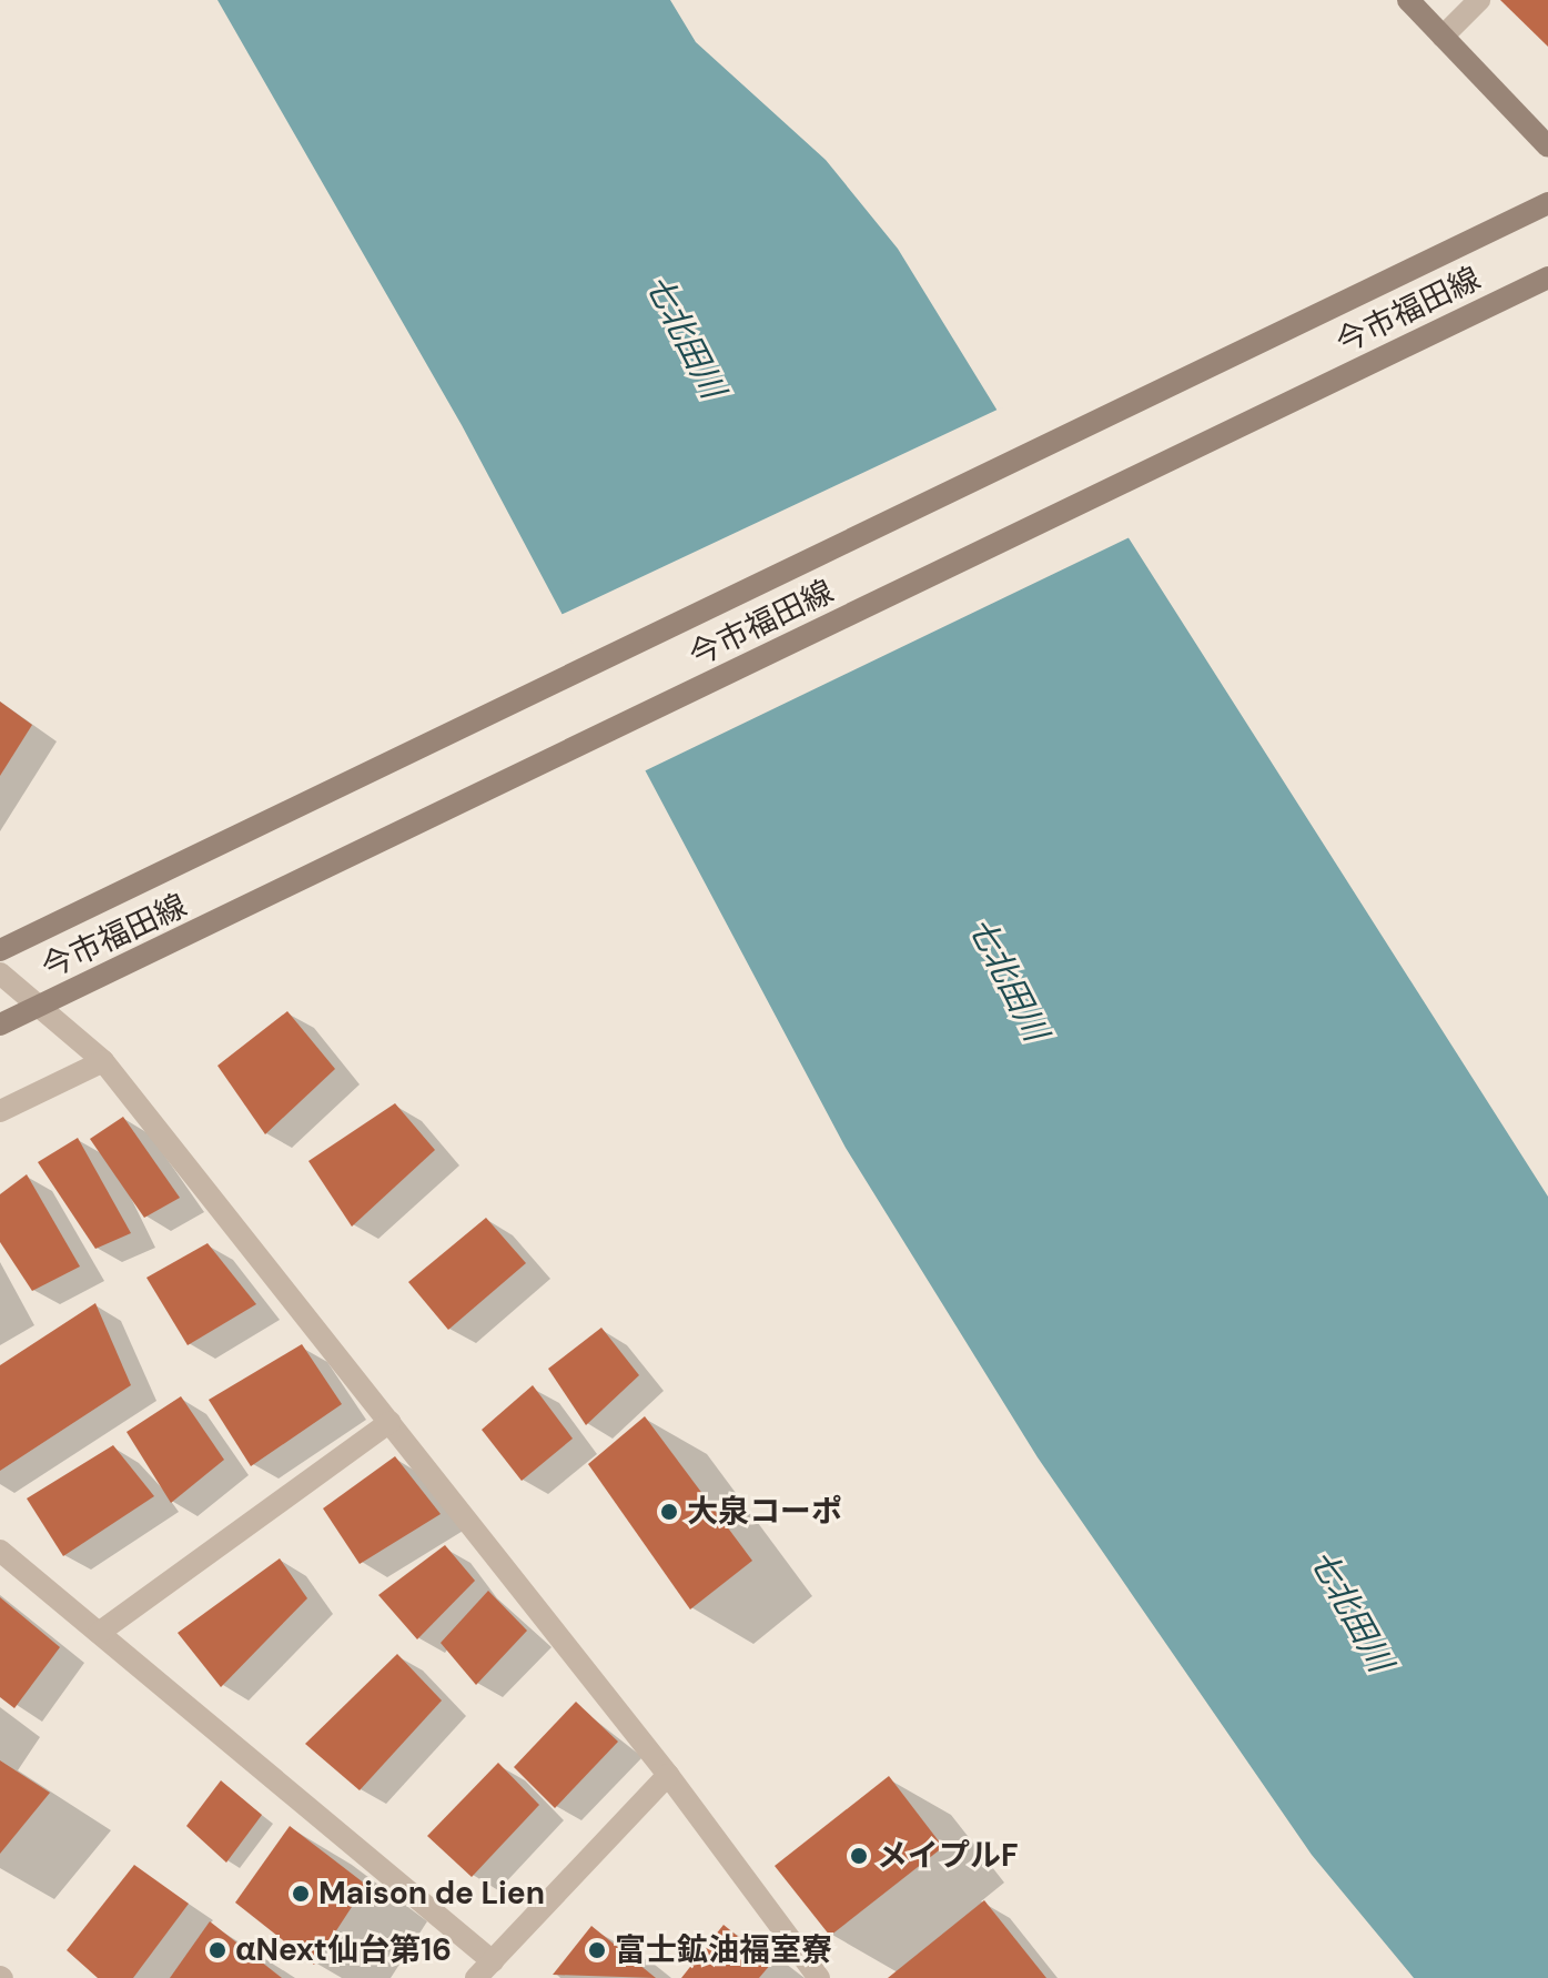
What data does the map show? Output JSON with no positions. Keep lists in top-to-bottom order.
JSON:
{
  "streets": {
    "main road": ["今市福田線"]
  },
  "water": ["七北田川"],
  "places": [
    "大泉コーポ",
    "メイプルF",
    "Maison de Lien",
    "αNext仙台第16",
    "富士鉱油福室寮"
  ]
}
